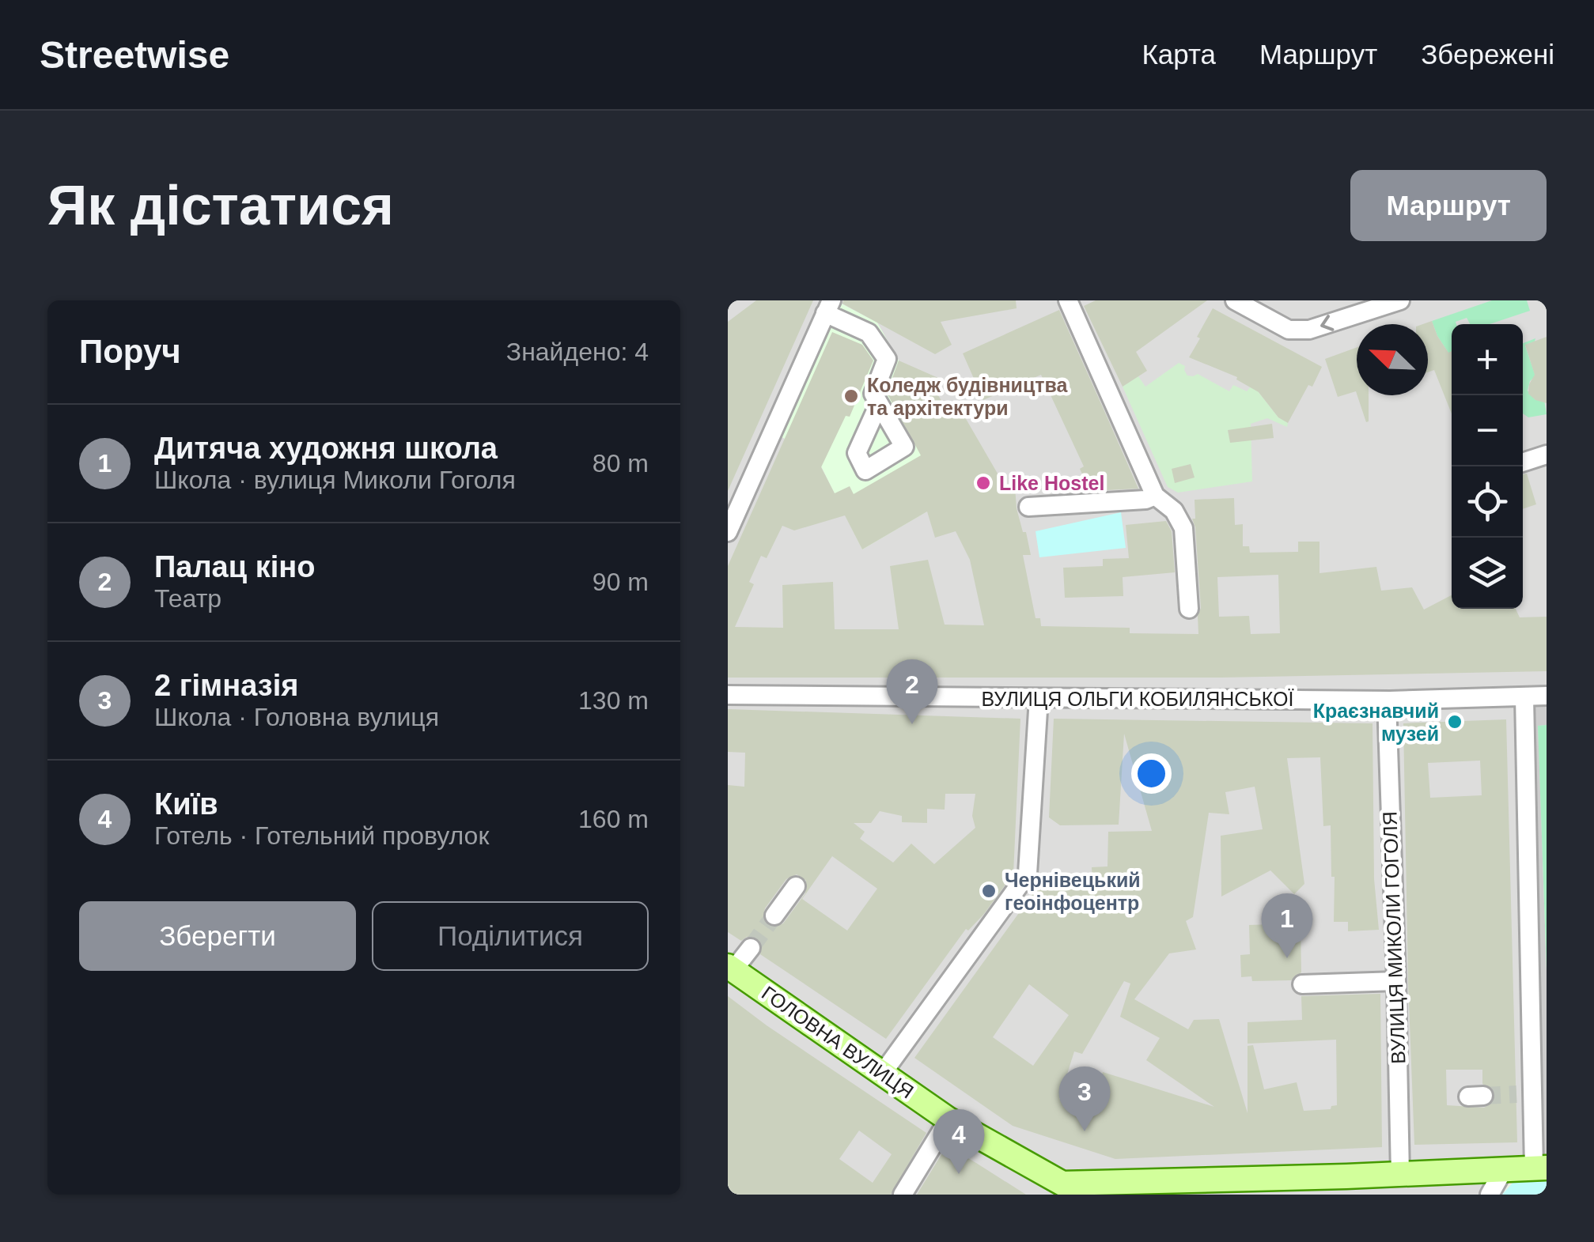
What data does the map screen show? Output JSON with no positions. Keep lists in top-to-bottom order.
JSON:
{
  "streets": {
    "main road": ["ГОЛОВНА ВУЛИЦЯ"],
    "street": ["ВУЛИЦЯ ОЛЬГИ КОБИЛЯНСЬКОЇ", "ВУЛИЦЯ МИКОЛИ ГОГОЛЯ"]
  },
  "crossings": [
    ["ВУЛИЦЯ ОЛЬГИ КОБИЛЯНСЬКОЇ", "ВУЛИЦЯ МИКОЛИ ГОГОЛЯ"],
    ["ВУЛИЦЯ МИКОЛИ ГОГОЛЯ", "ГОЛОВНА ВУЛИЦЯ"]
  ],
  "places": [
    "Коледж будівництва та архітектури",
    "Like Hostel",
    "Краєзнавчий музей",
    "Чернівецький геоінфоцентр"
  ],
  "north": "top left",
  "page": {
    "header": "Streetwise",
    "nav": ["Карта", "Маршрут", "Збережені"],
    "buttons": [
      "Маршрут",
      ["Зберегти", "Поділитися"]
    ],
    "title": "Як дістатися",
    "heading": ["Поруч", "Знайдено: 4"],
    "map_buttons": ["+", "−"],
    "list": [
      {
        "mark": "1",
        "name": "Дитяча художня школа",
        "note": "Школа · вулиця Миколи Гоголя",
        "value": "80 m"
      },
      {
        "mark": "2",
        "name": "Палац кіно",
        "note": "Театр",
        "value": "90 m"
      },
      {
        "mark": "3",
        "name": "2 гімназія",
        "note": "Школа · Головна вулиця",
        "value": "130 m"
      },
      {
        "mark": "4",
        "name": "Київ",
        "note": "Готель · Готельний провулок",
        "value": "160 m"
      }
    ],
    "pins": [
      "2",
      "1",
      "3",
      "4"
    ]
  }
}
